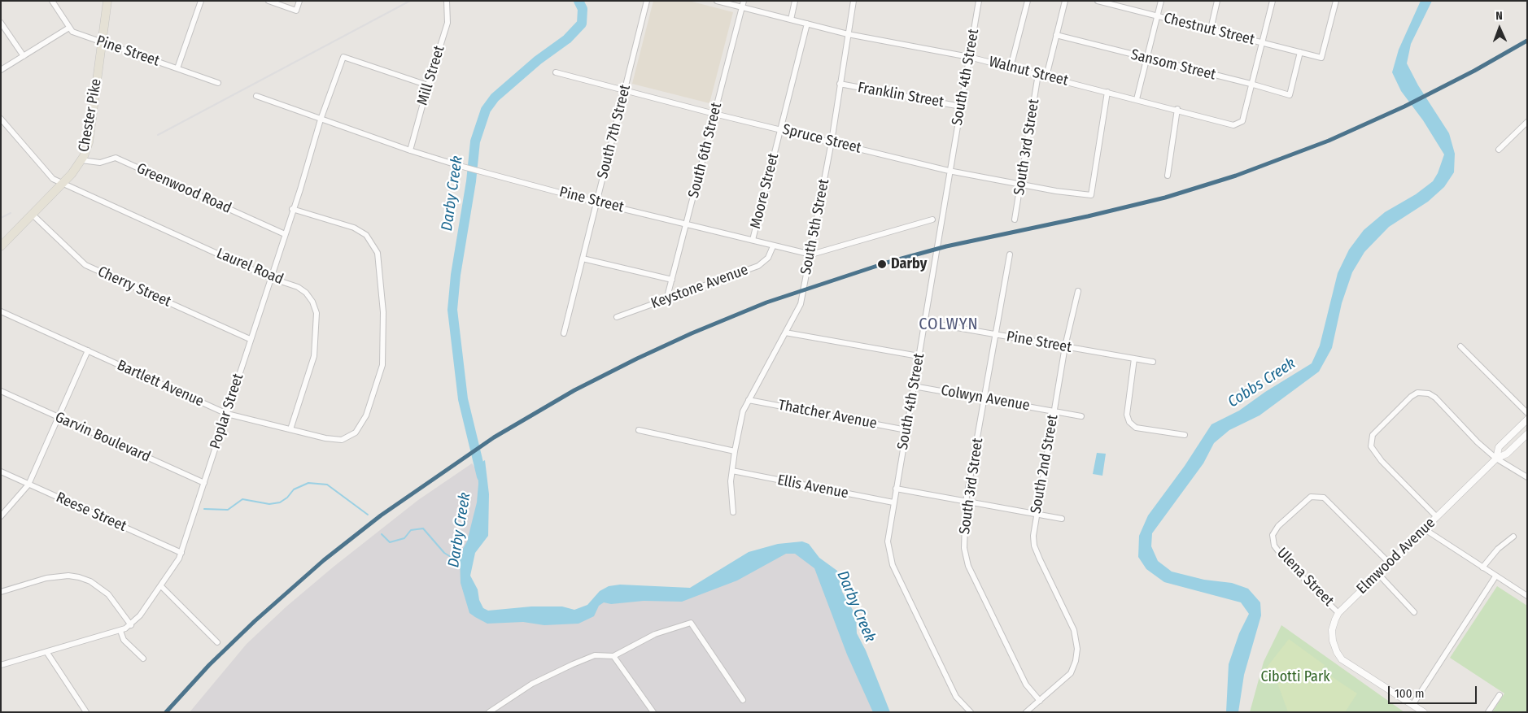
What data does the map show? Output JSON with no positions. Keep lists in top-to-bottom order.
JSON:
{
  "streets": {
    "main road": ["Chester Pike"],
    "street": [
      "Chestnut Street",
      "Pine Street",
      "Sansom Street",
      "Walnut Street",
      "Mill Street",
      "South 4th Street",
      "Franklin Street",
      "South 7th Street",
      "Spruce Street",
      "South 3rd Street",
      "South 6th Street",
      "Greenwood Road",
      "Moore Street",
      "South 5th Street",
      "Laurel Road",
      "Cherry Street",
      "Keystone Avenue",
      "Bartlett Avenue",
      "Colwyn Avenue",
      "Poplar Street",
      "Thatcher Avenue",
      "Garvin Boulevard",
      "South 2nd Street",
      "Ellis Avenue",
      "Reese Street",
      "Elmwood Avenue",
      "Ulena Street"
    ]
  },
  "crossings": [
    ["Chestnut Street", "Sansom Street"],
    ["Pine Street", "Mill Street"],
    ["Pine Street", "South 4th Street"],
    ["Pine Street", "Chester Pike"],
    ["Pine Street", "South 7th Street"],
    ["Pine Street", "South 3rd Street"],
    ["Pine Street", "South 6th Street"],
    ["Pine Street", "Moore Street"],
    ["Pine Street", "South 5th Street"],
    ["Pine Street", "Keystone Avenue"],
    ["Pine Street", "Poplar Street"],
    ["Pine Street", "South 2nd Street"],
    ["Sansom Street", "Walnut Street"],
    ["Walnut Street", "South 4th Street"],
    ["Walnut Street", "Spruce Street"],
    ["Walnut Street", "South 3rd Street"],
    ["Walnut Street", "South 6th Street"],
    ["Walnut Street", "Moore Street"],
    ["Walnut Street", "South 5th Street"],
    ["Mill Street", "Poplar Street"],
    ["South 4th Street", "Franklin Street"],
    ["South 4th Street", "Spruce Street"],
    ["South 4th Street", "Colwyn Avenue"],
    ["South 4th Street", "Thatcher Avenue"],
    ["South 4th Street", "Ellis Avenue"],
    ["Franklin Street", "South 5th Street"],
    ["Chester Pike", "Greenwood Road"],
    ["Chester Pike", "Laurel Road"],
    ["Chester Pike", "Cherry Street"],
    ["South 7th Street", "Spruce Street"],
    ["Spruce Street", "South 3rd Street"],
    ["Spruce Street", "South 6th Street"],
    ["Spruce Street", "Moore Street"],
    ["Spruce Street", "South 5th Street"],
    ["South 3rd Street", "Colwyn Avenue"],
    ["South 3rd Street", "South 2nd Street"],
    ["South 6th Street", "Keystone Avenue"],
    ["Greenwood Road", "Poplar Street"],
    ["South 5th Street", "Thatcher Avenue"],
    ["South 5th Street", "Ellis Avenue"],
    ["Laurel Road", "Bartlett Avenue"],
    ["Laurel Road", "Poplar Street"],
    ["Cherry Street", "Poplar Street"],
    ["Bartlett Avenue", "Poplar Street"],
    ["Colwyn Avenue", "South 2nd Street"],
    ["Poplar Street", "Garvin Boulevard"],
    ["Poplar Street", "Reese Street"],
    ["Elmwood Avenue", "Ulena Street"]
  ],
  "districts": ["COLWYN"],
  "water": ["Darby Creek", "Cobbs Creek"],
  "parks": ["Cibotti Park"],
  "places": ["Darby"],
  "scale_bar": "100 m",
  "north": "top"
}
